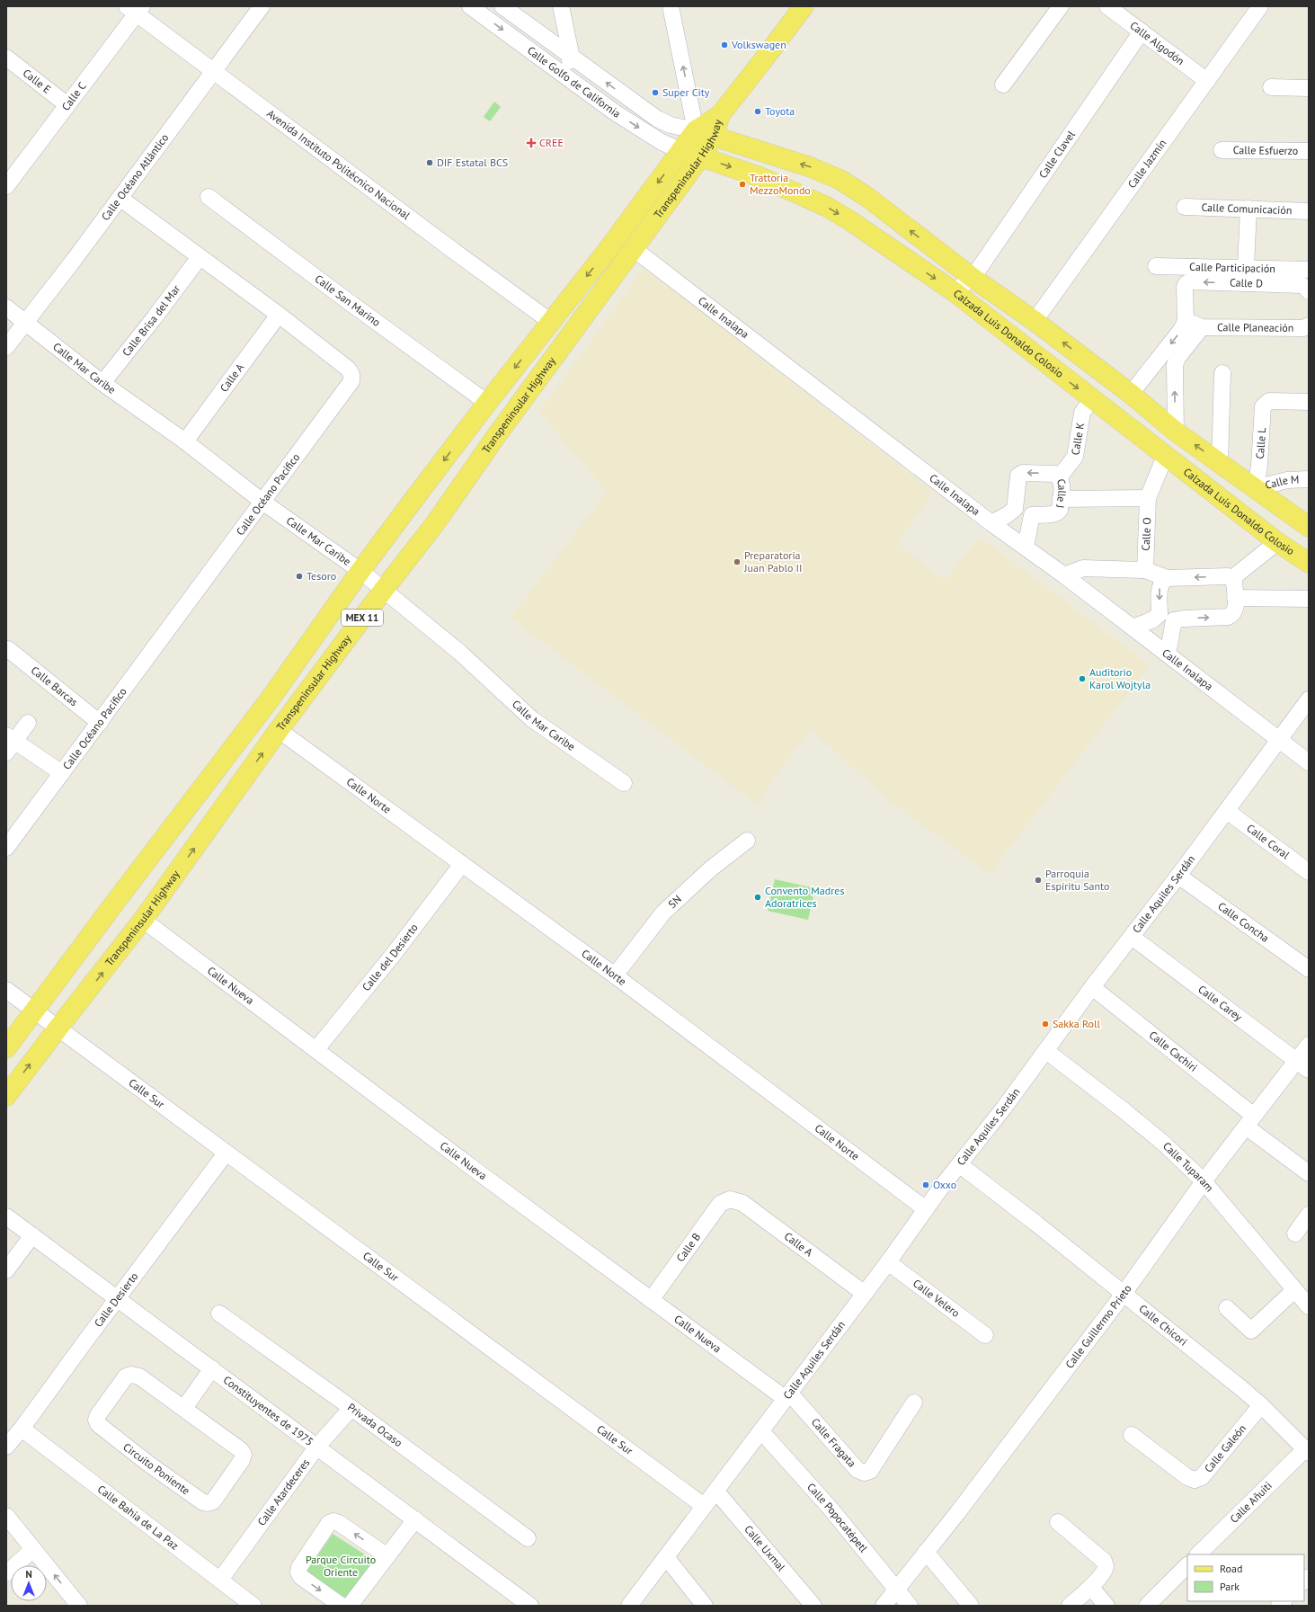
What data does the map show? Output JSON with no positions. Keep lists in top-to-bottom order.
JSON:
{
  "streets": {
    "main road": ["Transpeninsular Highway", "Calzada Luis Donaldo Colosio", "MEX 11"],
    "street": [
      "Calle Algodón",
      "Calle E",
      "Calle Golfo de California",
      "Calle C",
      "Calle Esfuerzo",
      "Calle Clavel",
      "Calle Jazmín",
      "Avenida Instituto Politécnico Nacional",
      "Calle Océano Atlántico",
      "Calle Comunicación",
      "Calle Participación",
      "Calle D",
      "Calle San Marino",
      "Calle Inalapa",
      "Calle Brisa del Mar",
      "Calle Planeación",
      "Calle Mar Caribe",
      "Calle A",
      "Calle K",
      "Calle L",
      "Calle M",
      "Calle J",
      "Calle Océano Pacífico",
      "Calle O",
      "Calle Barcas",
      "Calle Norte",
      "Calle Coral",
      "Calle Aquiles Serdán",
      "SN",
      "Calle Concha",
      "Calle del Desierto",
      "Calle Nueva",
      "Calle Carey",
      "Calle Cachiri",
      "Calle Sur",
      "Calle Tuparam",
      "Calle B",
      "Calle Velero",
      "Calle Desierto",
      "Calle Chicori",
      "Calle Guillermo Prieto",
      "Constituyentes de 1975",
      "Privada Ocaso",
      "Calle Fragata",
      "Calle Galeón",
      "Circuito Poniente",
      "Calle Atardeceres",
      "Calle Añuiti",
      "Calle Bahia de La Paz",
      "Calle Popocatépetl",
      "Calle Uxmal"
    ]
  },
  "crossings": [
    ["Calle Algodón", "Calle Clavel"],
    ["Calle Algodón", "Calle Jazmín"],
    ["Calle E", "Calle C"],
    ["Calle Golfo de California", "Transpeninsular Highway"],
    ["Calle Golfo de California", "Calzada Luis Donaldo Colosio"],
    ["Calle C", "Avenida Instituto Politécnico Nacional"],
    ["Calle Clavel", "Calzada Luis Donaldo Colosio"],
    ["Avenida Instituto Politécnico Nacional", "Transpeninsular Highway"],
    ["Avenida Instituto Politécnico Nacional", "Calle Océano Atlántico"],
    ["Transpeninsular Highway", "Calle San Marino"],
    ["Transpeninsular Highway", "Calle Inalapa"],
    ["Transpeninsular Highway", "Calzada Luis Donaldo Colosio"],
    ["Transpeninsular Highway", "Calle Mar Caribe"],
    ["Transpeninsular Highway", "Calle Norte"],
    ["Transpeninsular Highway", "Calle Nueva"],
    ["Transpeninsular Highway", "Calle Sur"],
    ["Calle Océano Atlántico", "Calle Mar Caribe"],
    ["Calle Océano Atlántico", "Calle Océano Pacífico"],
    ["Calle Inalapa", "Calle Aquiles Serdán"],
    ["Calle Brisa del Mar", "Calle Mar Caribe"],
    ["Calle Brisa del Mar", "Calle Océano Pacífico"],
    ["Calzada Luis Donaldo Colosio", "Calle K"],
    ["Calle Mar Caribe", "Calle A"],
    ["Calle Mar Caribe", "Calle Océano Pacífico"],
    ["Calle A", "Calle Océano Pacífico"],
    ["Calle A", "Calle Aquiles Serdán"],
    ["Calle A", "Calle B"],
    ["Calle K", "Calle J"],
    ["Calle L", "Calle M"],
    ["Calle Océano Pacífico", "Calle Barcas"],
    ["Calle Norte", "Calle Aquiles Serdán"],
    ["Calle Norte", "SN"],
    ["Calle Norte", "Calle del Desierto"],
    ["Calle Coral", "Calle Aquiles Serdán"],
    ["Calle Aquiles Serdán", "Calle Concha"],
    ["Calle Aquiles Serdán", "Calle Nueva"],
    ["Calle Aquiles Serdán", "Calle Carey"],
    ["Calle Aquiles Serdán", "Calle Cachiri"],
    ["Calle Aquiles Serdán", "Calle Sur"],
    ["Calle Aquiles Serdán", "Calle Tuparam"],
    ["Calle Aquiles Serdán", "Calle Velero"],
    ["Calle Aquiles Serdán", "Calle Chicori"],
    ["Calle Aquiles Serdán", "Calle Fragata"],
    ["Calle Aquiles Serdán", "Calle Popocatépetl"],
    ["Calle Aquiles Serdán", "Calle Uxmal"],
    ["Calle del Desierto", "Calle Nueva"],
    ["Calle Nueva", "Calle B"],
    ["Calle Nueva", "Calle Fragata"],
    ["Calle Carey", "Calle Guillermo Prieto"],
    ["Calle Cachiri", "Calle Guillermo Prieto"],
    ["Calle Sur", "Calle Desierto"],
    ["Calle Tuparam", "Calle Guillermo Prieto"],
    ["Calle Desierto", "Constituyentes de 1975"],
    ["Calle Desierto", "Calle Bahia de La Paz"],
    ["Calle Chicori", "Calle Guillermo Prieto"],
    ["Calle Chicori", "Calle Galeón"],
    ["Calle Chicori", "Calle Añuiti"],
    ["Calle Guillermo Prieto", "Calle Popocatépetl"],
    ["Constituyentes de 1975", "Calle Atardeceres"],
    ["Privada Ocaso", "Calle Atardeceres"],
    ["Calle Atardeceres", "Calle Bahia de La Paz"]
  ],
  "parks": ["Parque Circuito Oriente"],
  "places": {
    "other": [
      "Volkswagen",
      "Super City",
      "Toyota",
      "DIF Estatal BCS",
      "Trattoria MezzoMondo",
      "Preparatoria Juan Pablo II",
      "Tesoro",
      "Auditorio Karol Wojtyla",
      "Parroquia Espíritu Santo",
      "Convento Madres Adoratrices",
      "Sakka Roll",
      "Oxxo"
    ],
    "health": ["CREE"]
  },
  "legend": ["Road", "Park"],
  "north": "top"
}
